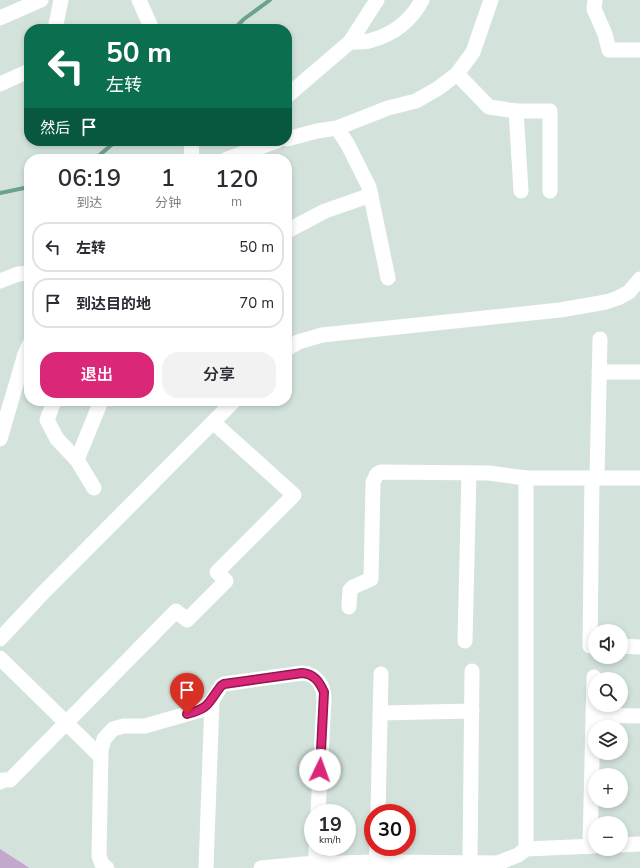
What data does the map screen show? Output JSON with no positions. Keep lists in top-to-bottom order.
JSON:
{
  "page": {
    "turn": ["50 m", "左转"],
    "then": "然后",
    "eta": [
      "06:19",
      "到达",
      "1",
      "分钟",
      "120",
      "m"
    ],
    "list": [
      {
        "name": "左转",
        "value": "50 m"
      },
      {
        "name": "到达目的地",
        "value": "70 m"
      }
    ],
    "buttons": ["退出", "分享"],
    "map_buttons": ["+", "−"],
    "speed": "19 km/h",
    "limit": "30"
  }
}
